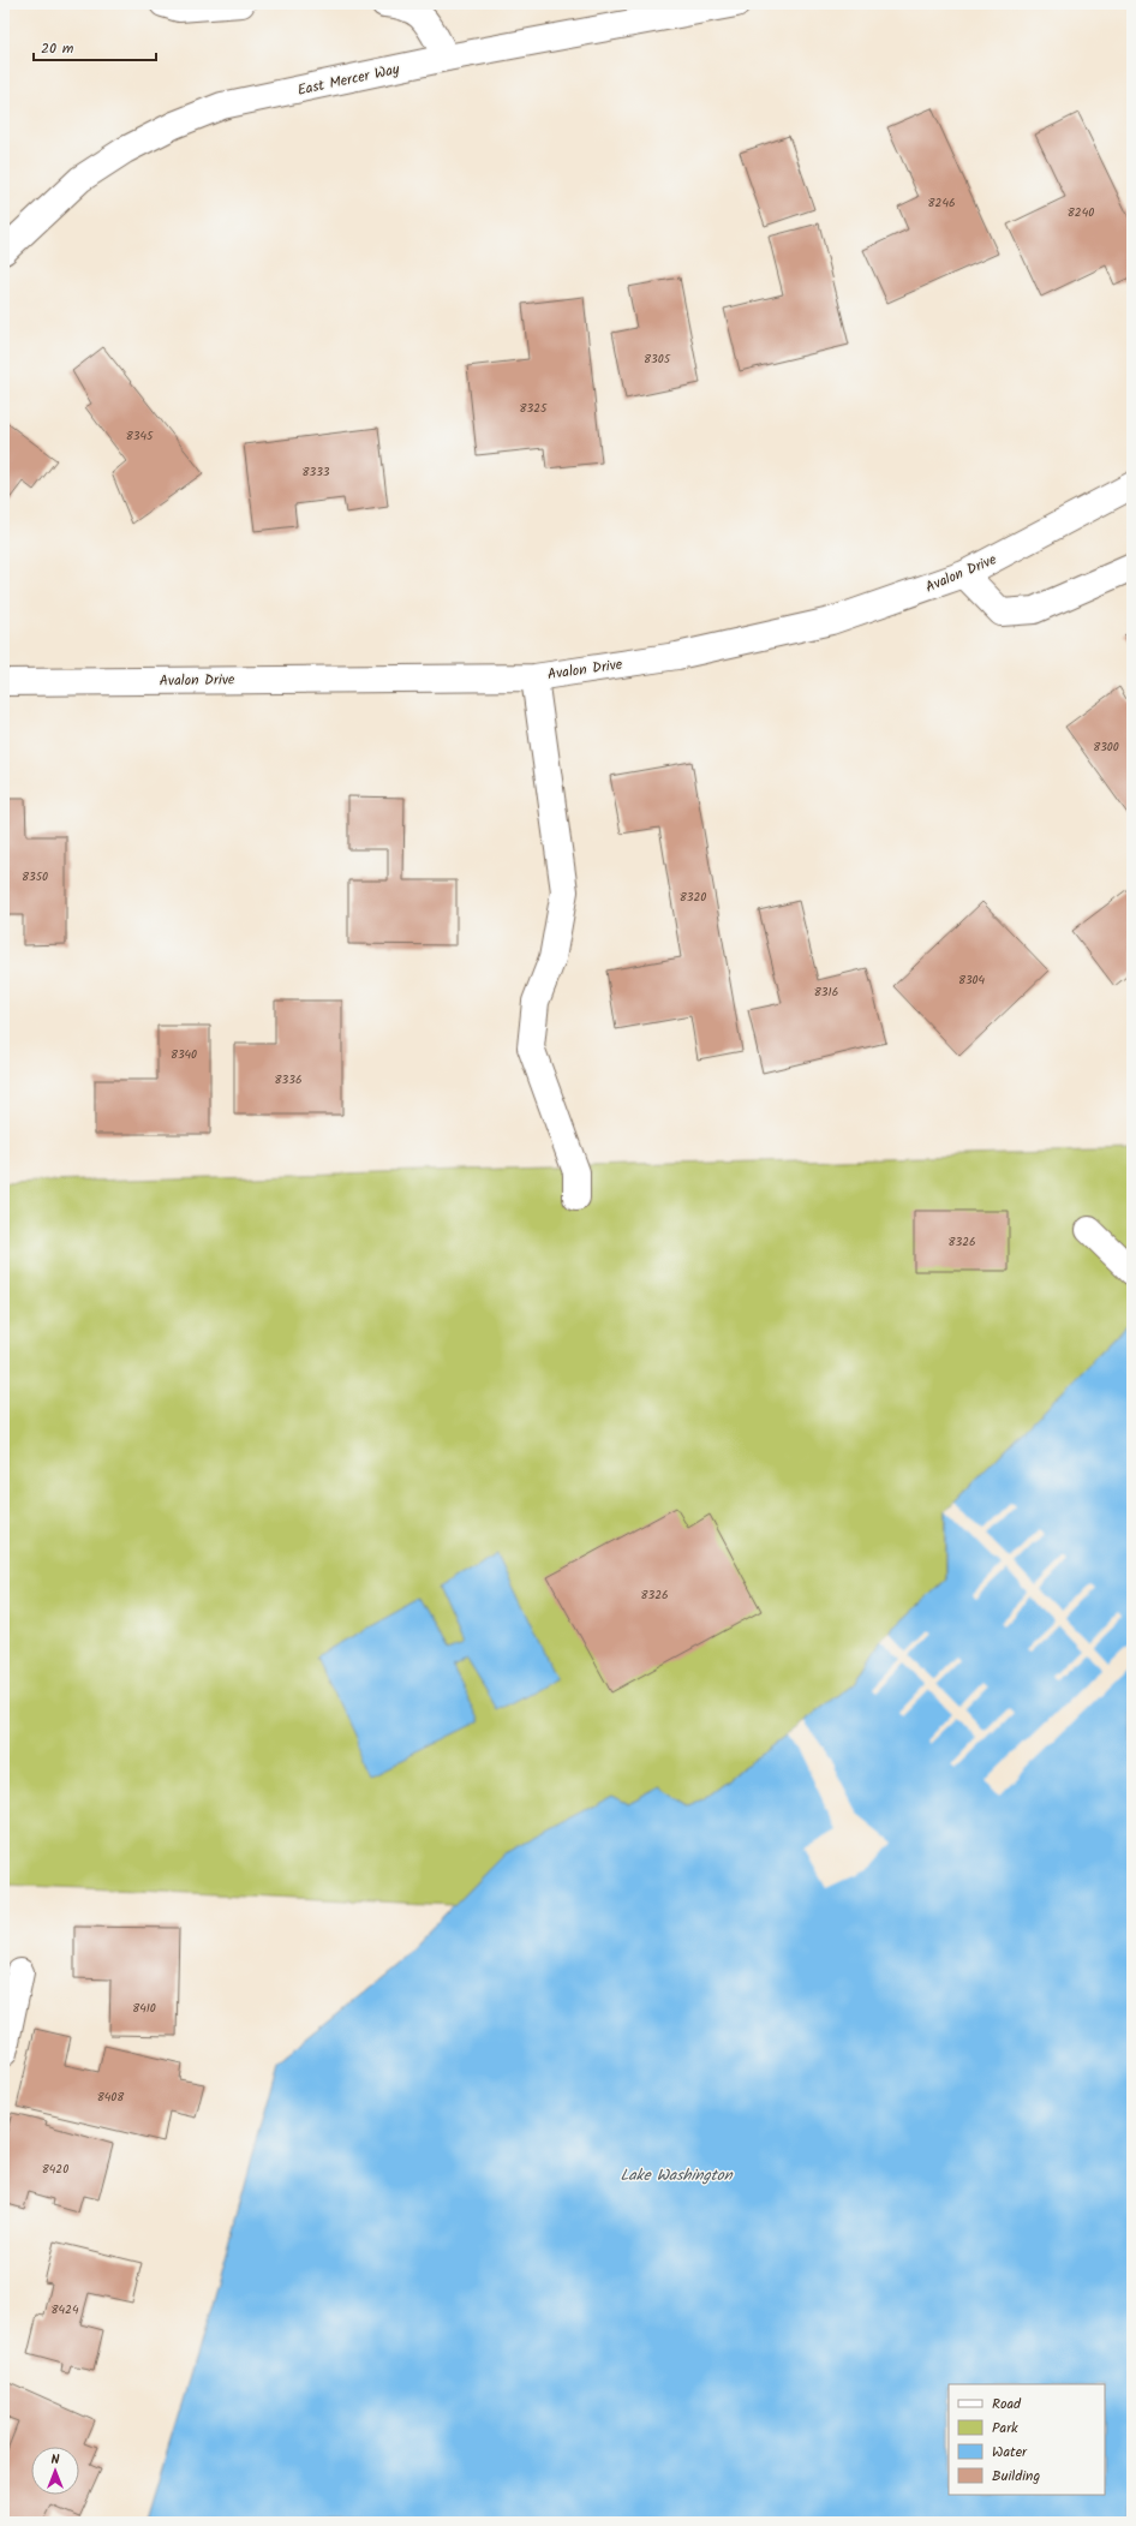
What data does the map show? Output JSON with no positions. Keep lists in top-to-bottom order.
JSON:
{
  "streets": {
    "street": ["East Mercer Way", "Avalon Drive"]
  },
  "water": ["Lake Washington"],
  "house_numbers": [
    "8246",
    "8240",
    "8305",
    "8325",
    "8345",
    "8333",
    "8300",
    "8350",
    "8320",
    "8304",
    "8316",
    "8340",
    "8336",
    "8326",
    "8326",
    "8410",
    "8408",
    "8420",
    "8424"
  ],
  "legend": [
    "Road",
    "Park",
    "Water",
    "Building"
  ],
  "scale_bar": "20 m",
  "north": "top"
}
